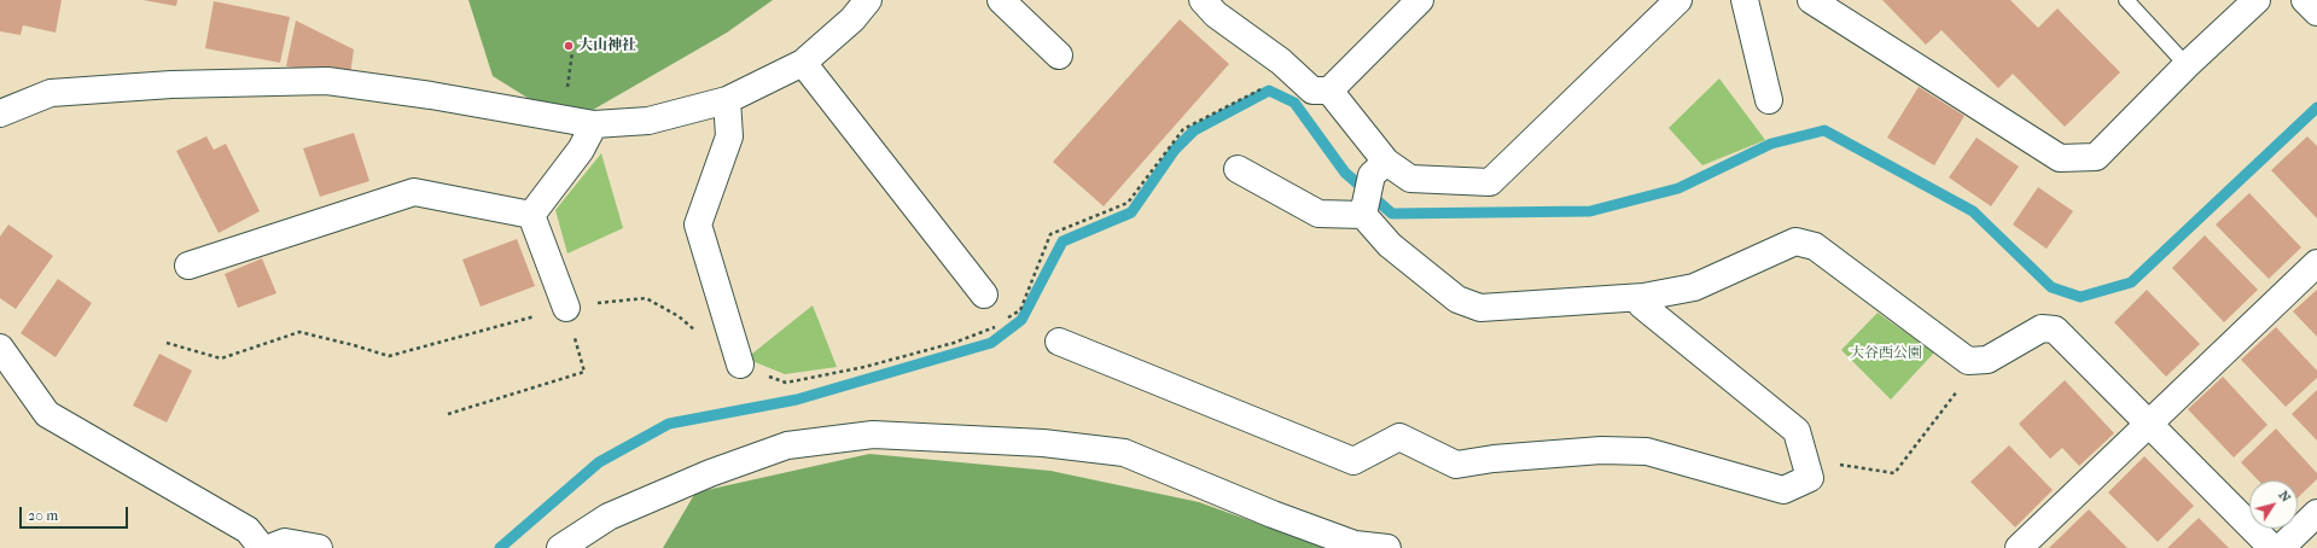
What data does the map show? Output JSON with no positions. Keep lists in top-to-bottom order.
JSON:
{
  "parks": ["大谷西公園"],
  "places": ["大山神社"],
  "scale_bar": "20 m",
  "north": "top right"
}
